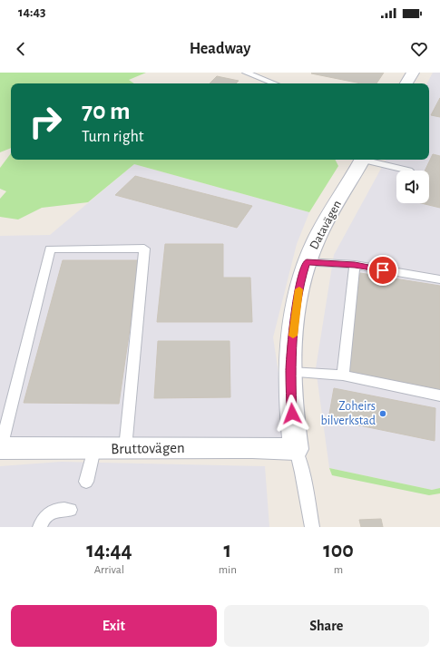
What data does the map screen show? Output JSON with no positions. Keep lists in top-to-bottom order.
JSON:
{
  "streets": {
    "street": ["Datavägen", "Bruttovägen"]
  },
  "crossings": [
    ["Datavägen", "Bruttovägen"]
  ],
  "places": ["Zoheirs bilverkstad"],
  "page": {
    "status": "14:43",
    "header": "Headway",
    "turn": ["70 m", "Turn right"],
    "eta": [
      "14:44",
      "Arrival",
      "1",
      "min",
      "100",
      "m"
    ],
    "buttons": ["Exit", "Share"]
  }
}
